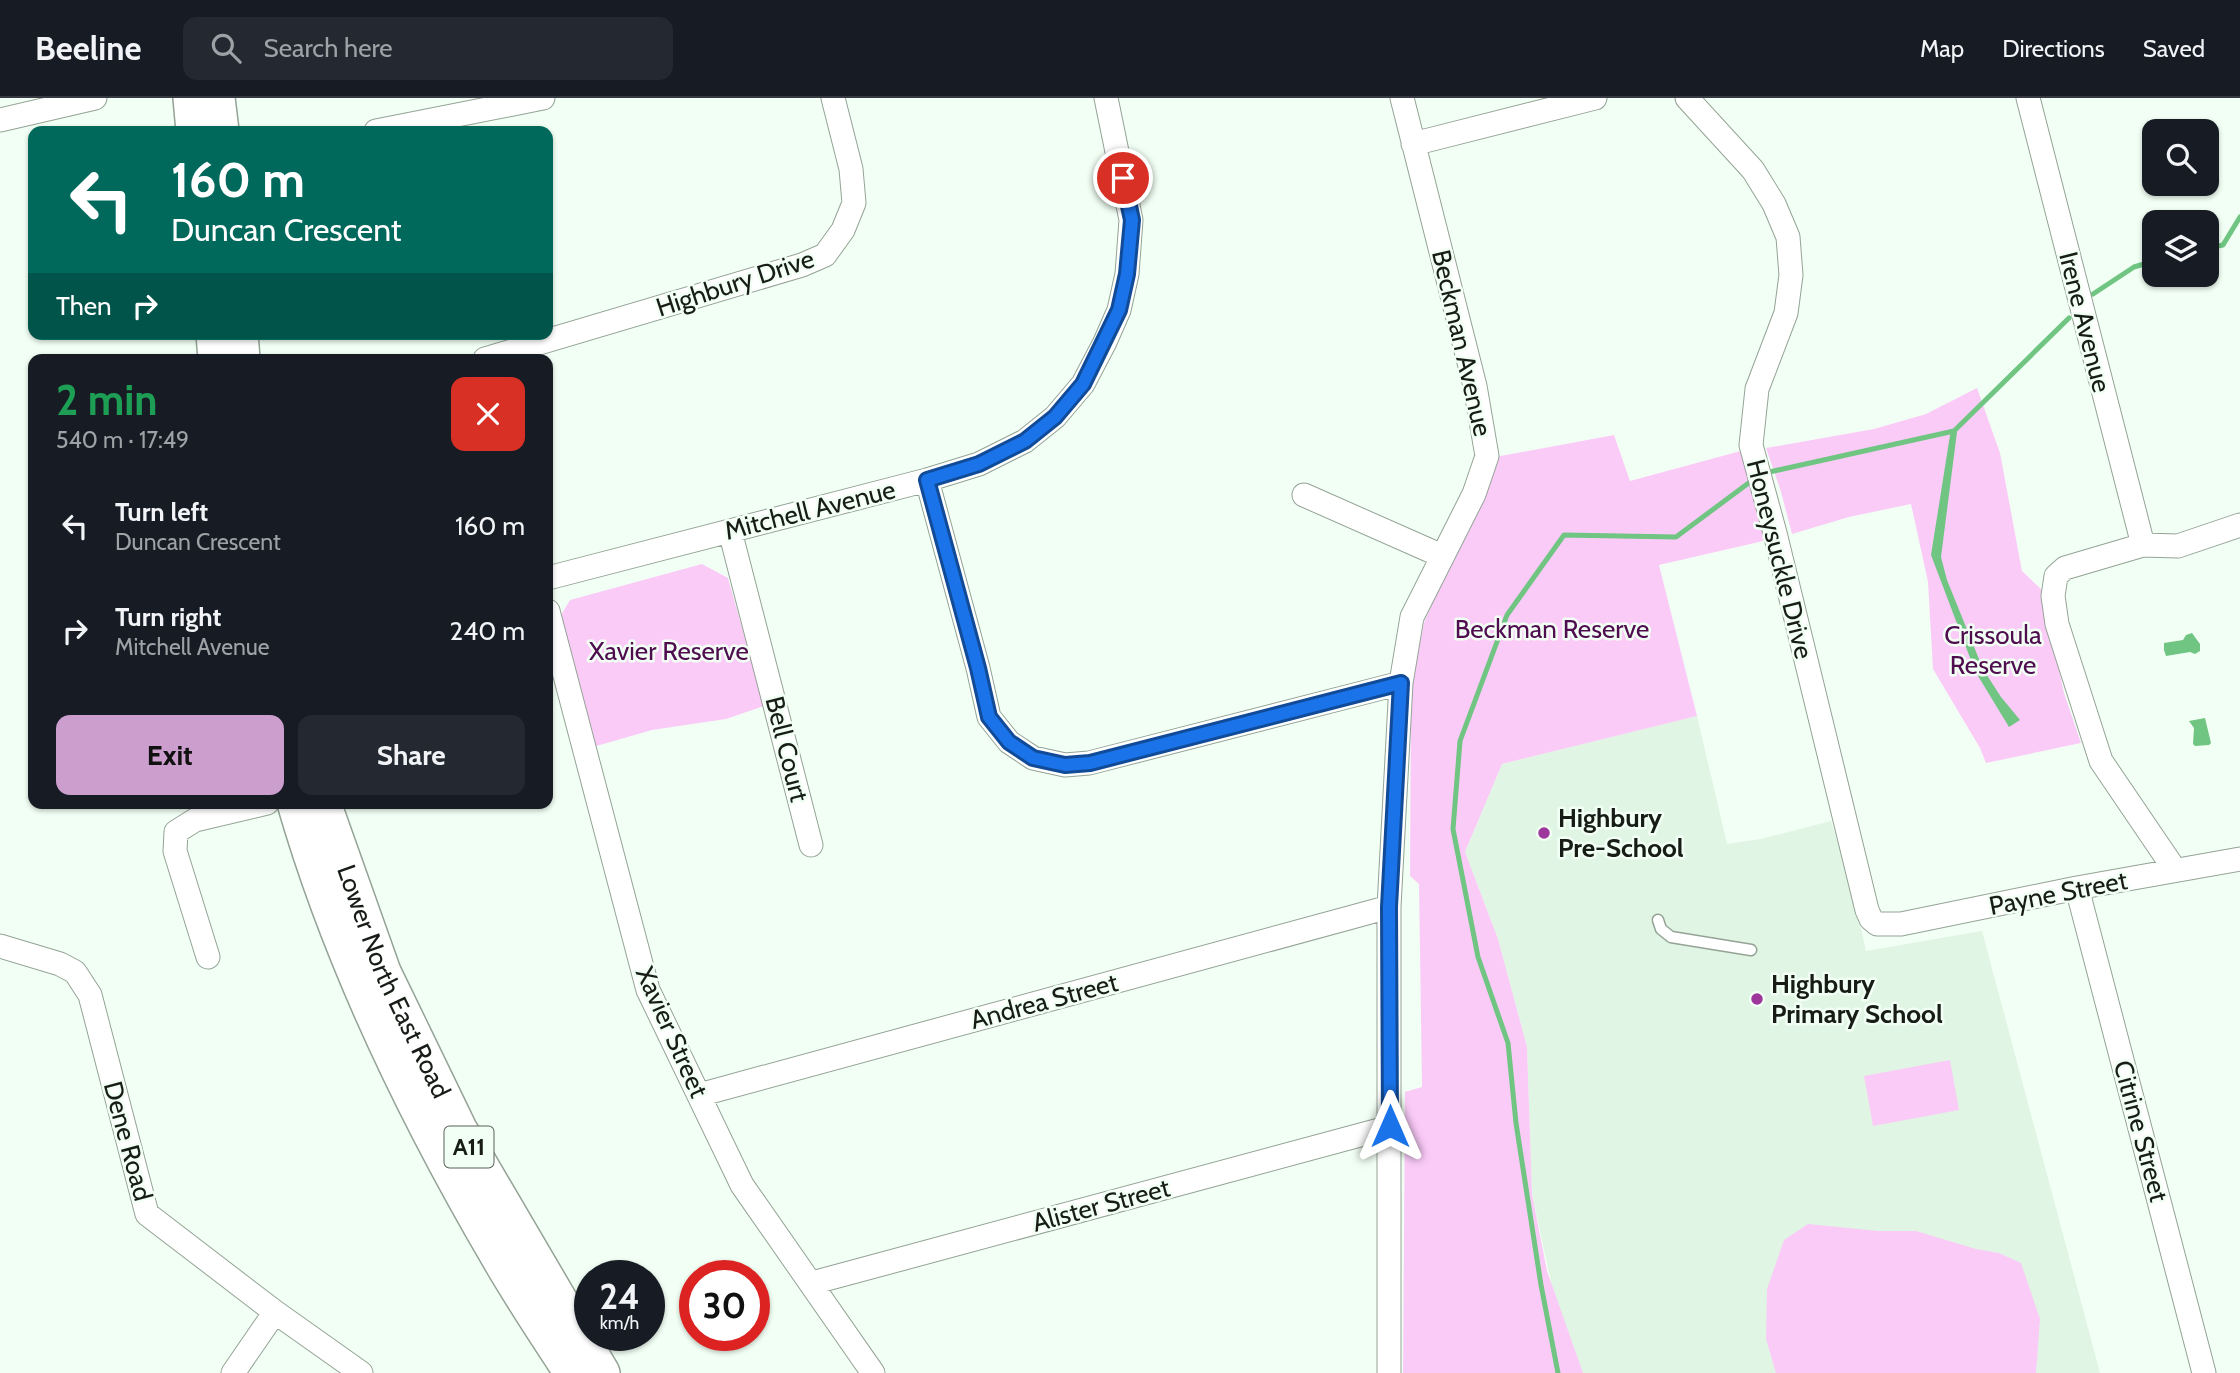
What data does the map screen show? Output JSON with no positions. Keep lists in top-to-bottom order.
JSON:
{
  "streets": {
    "main road": ["Lower North East Road", "A11"],
    "street": [
      "Highbury Drive",
      "Irene Avenue",
      "Beckman Avenue",
      "Mitchell Avenue",
      "Honeysuckle Drive",
      "Bell Court",
      "Payne Street",
      "Andrea Street",
      "Xavier Street",
      "Citrine Street",
      "Dene Road",
      "Alister Street"
    ]
  },
  "crossings": [
    ["Beckman Avenue", "Andrea Street"],
    ["Beckman Avenue", "Alister Street"],
    ["Mitchell Avenue", "Bell Court"],
    ["Honeysuckle Drive", "Payne Street"],
    ["Payne Street", "Citrine Street"],
    ["Andrea Street", "Xavier Street"],
    ["Xavier Street", "Alister Street"]
  ],
  "parks": ["Beckman Reserve", "Crissoula Reserve", "Xavier Reserve"],
  "places": ["Highbury Pre-School", "Highbury Primary School"],
  "page": {
    "header": "Beeline",
    "search": "Search here",
    "nav": ["Map", "Directions", "Saved"],
    "turn": ["160 m", "Duncan Crescent"],
    "then": "Then",
    "heading": ["2 min", "540 m · 17:49"],
    "list": [
      {
        "name": "Turn left",
        "note": "Duncan Crescent",
        "value": "160 m"
      },
      {
        "name": "Turn right",
        "note": "Mitchell Avenue",
        "value": "240 m"
      }
    ],
    "buttons": ["Exit", "Share"],
    "speed": "24 km/h",
    "limit": "30"
  }
}
